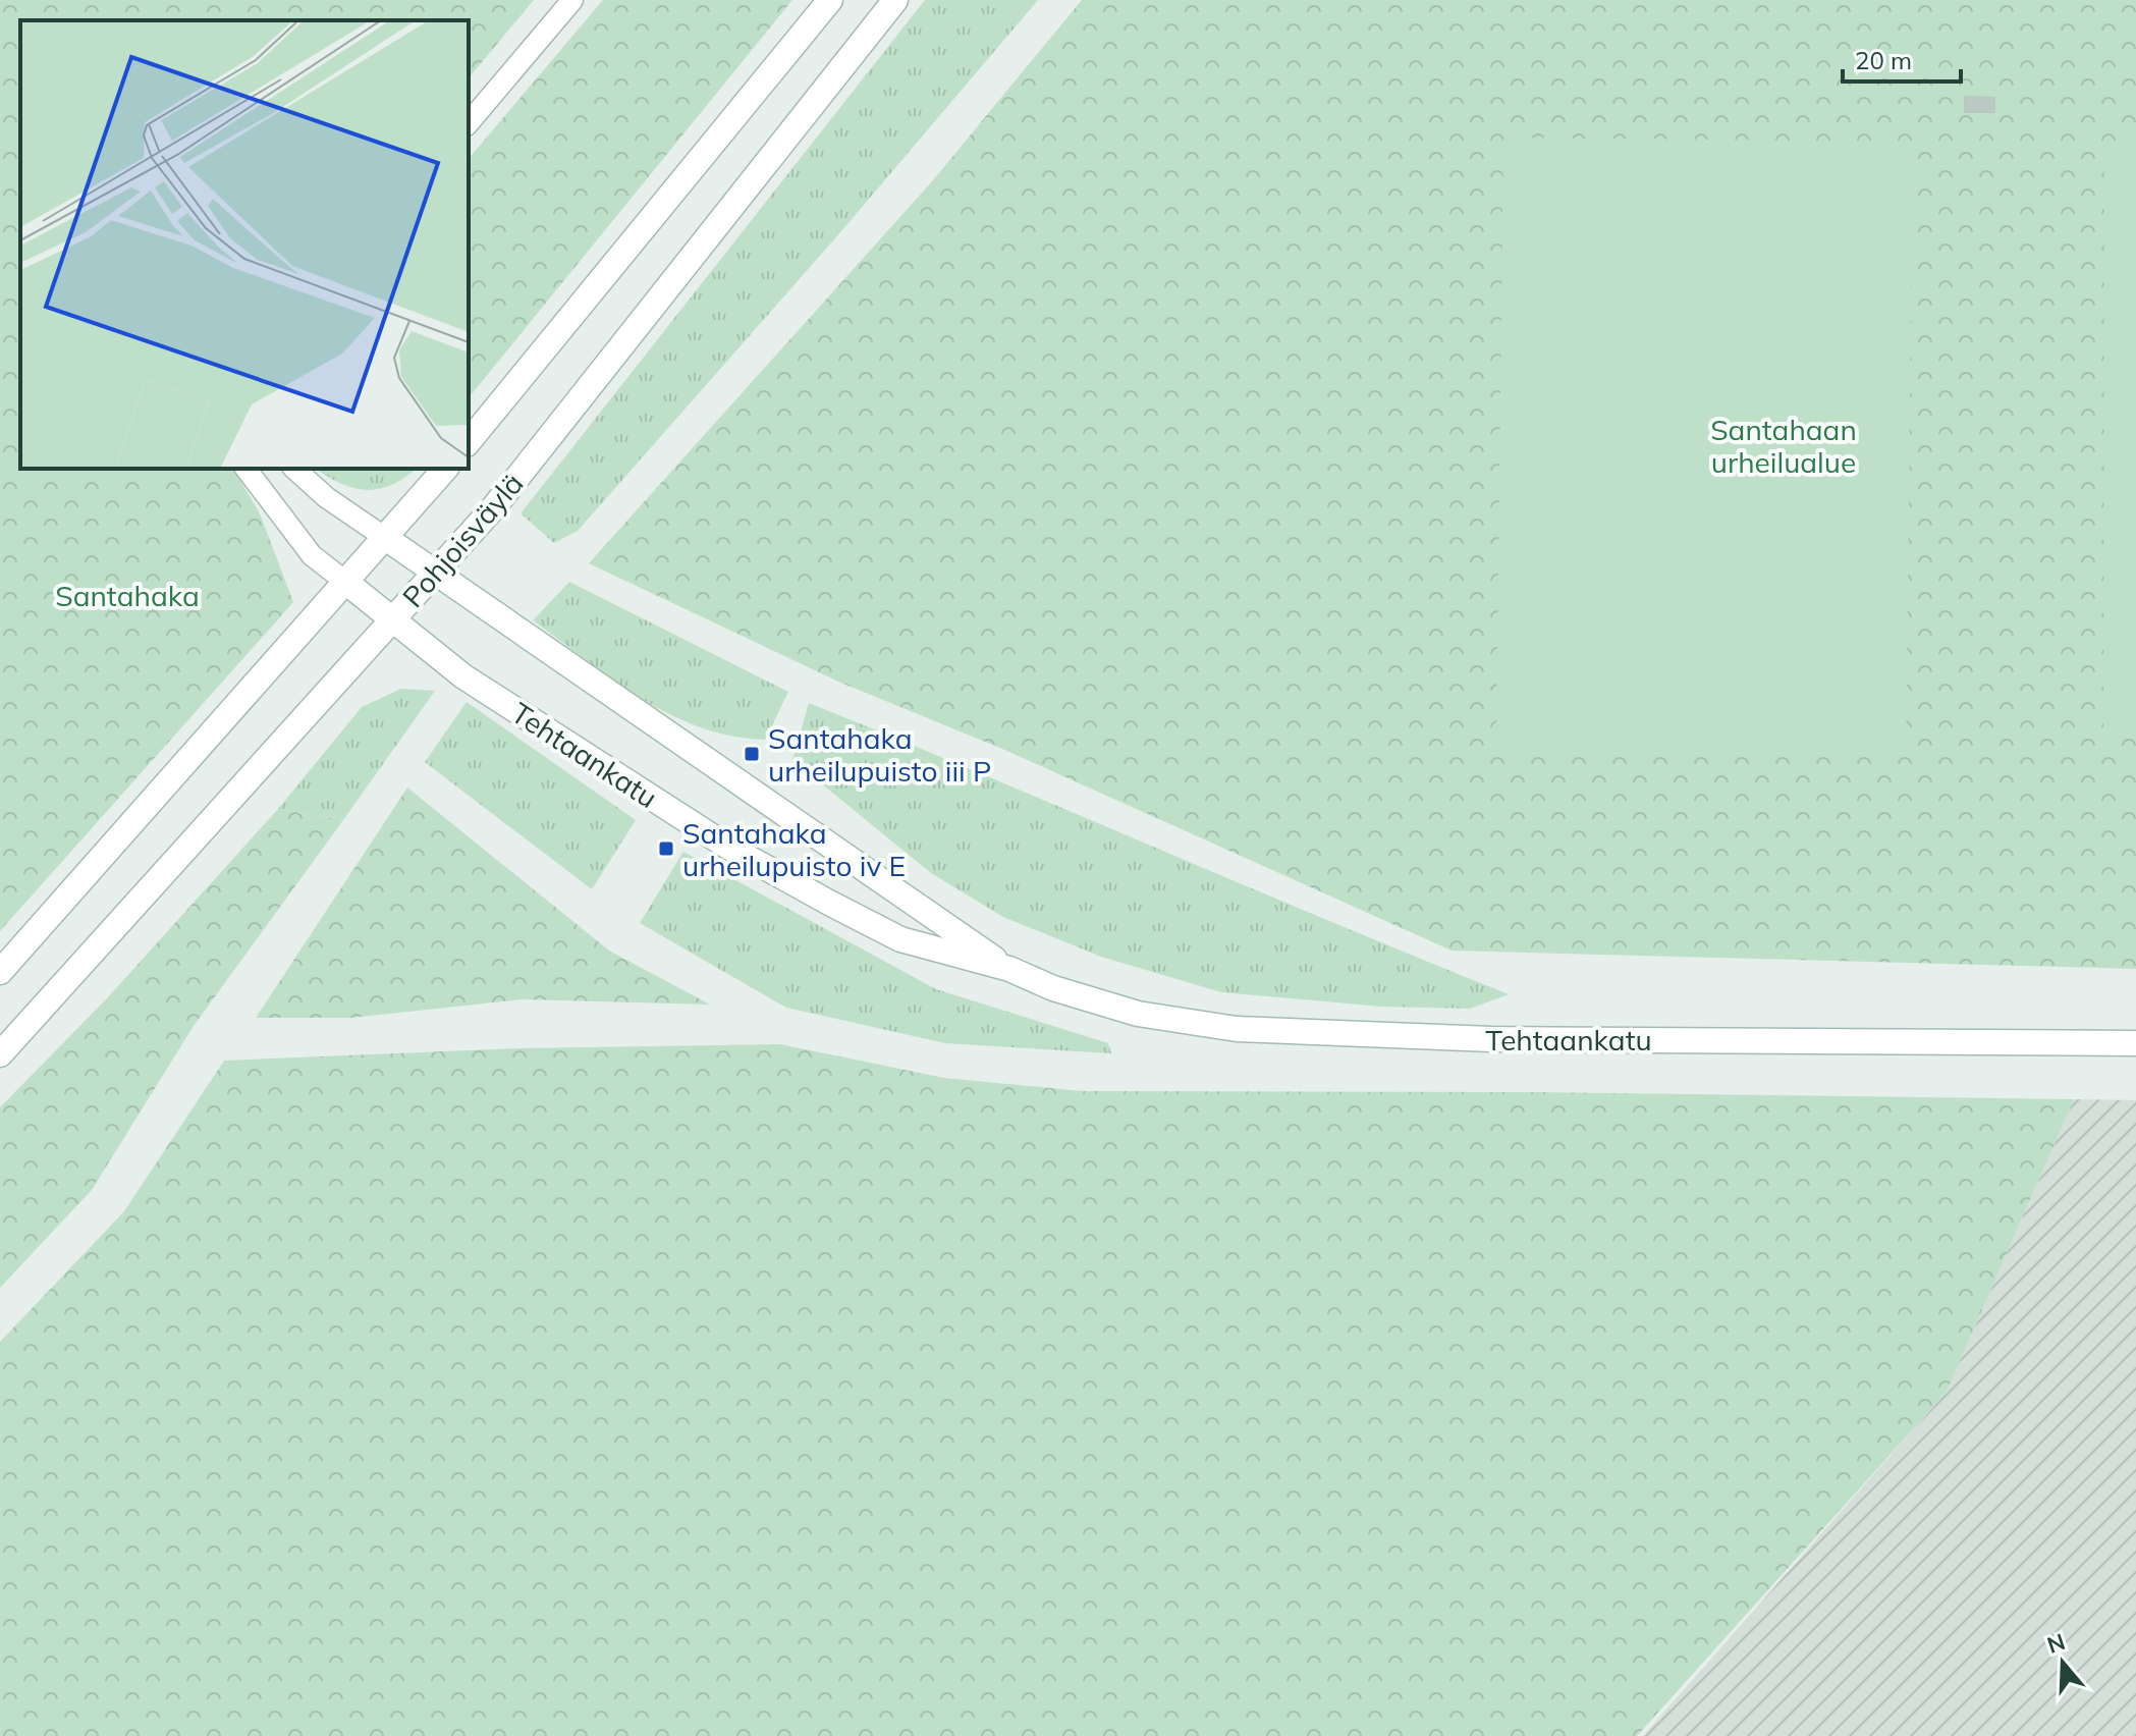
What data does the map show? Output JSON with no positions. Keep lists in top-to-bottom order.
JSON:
{
  "streets": {
    "main road": ["Pohjoisväylä", "Tehtaankatu"]
  },
  "crossings": [
    ["Pohjoisväylä", "Tehtaankatu"]
  ],
  "parks": ["Santahaan urheilualue", "Santahaka"],
  "places": {
    "transit": ["Santahaka urheilupuisto iii P", "Santahaka urheilupuisto iv E"]
  },
  "scale_bar": "20 m",
  "north": "top"
}
